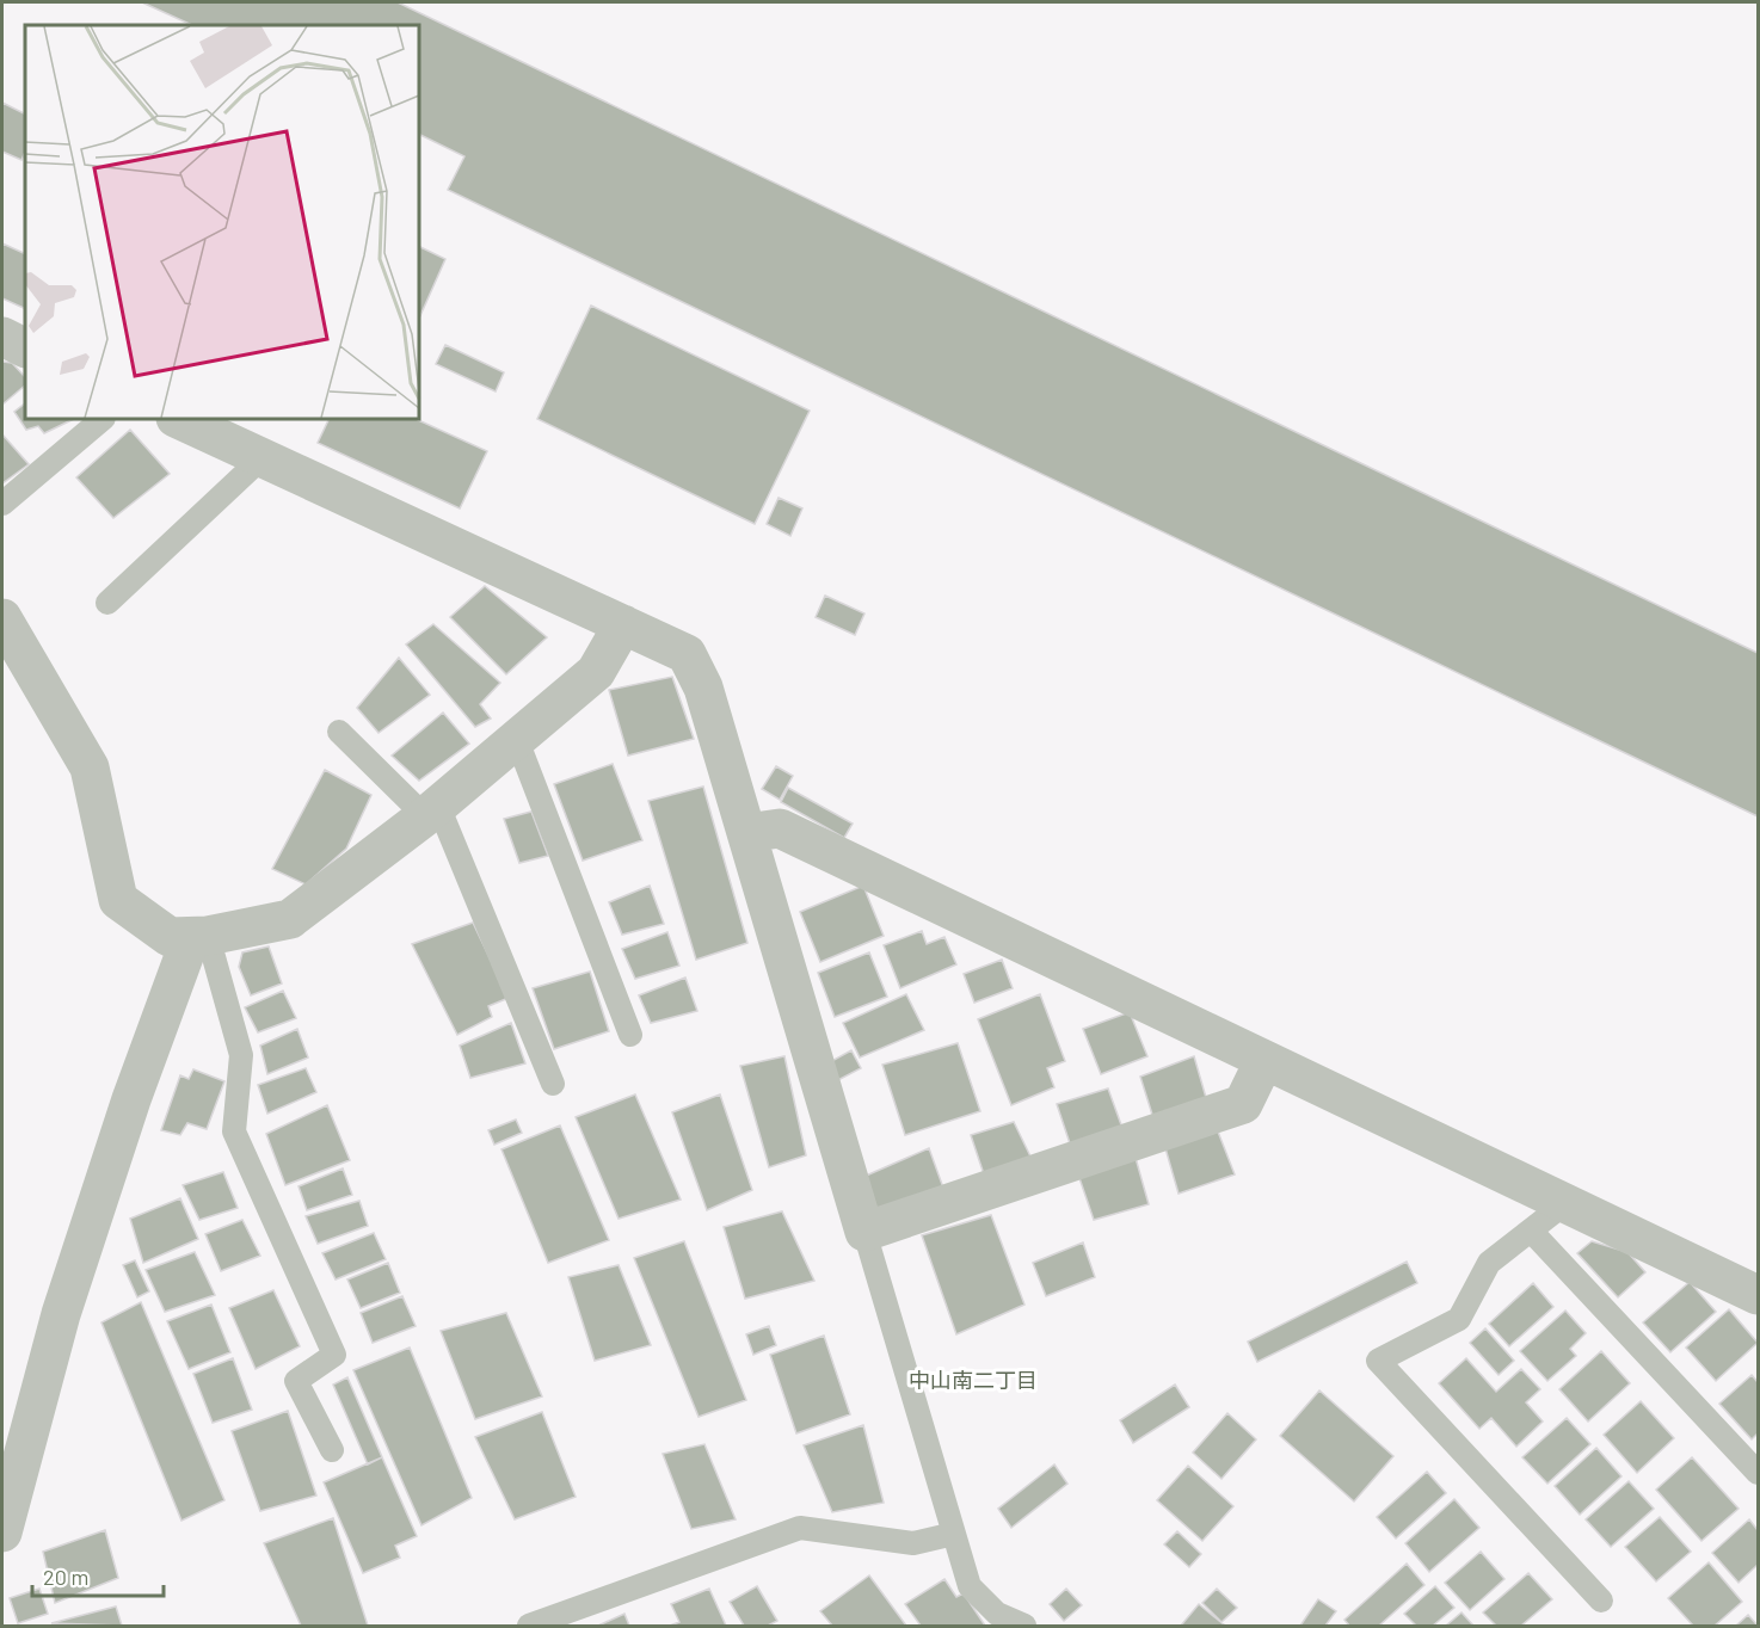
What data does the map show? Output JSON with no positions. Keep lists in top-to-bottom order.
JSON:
{
  "districts": ["中山南二丁目"],
  "scale_bar": "20 m"
}
